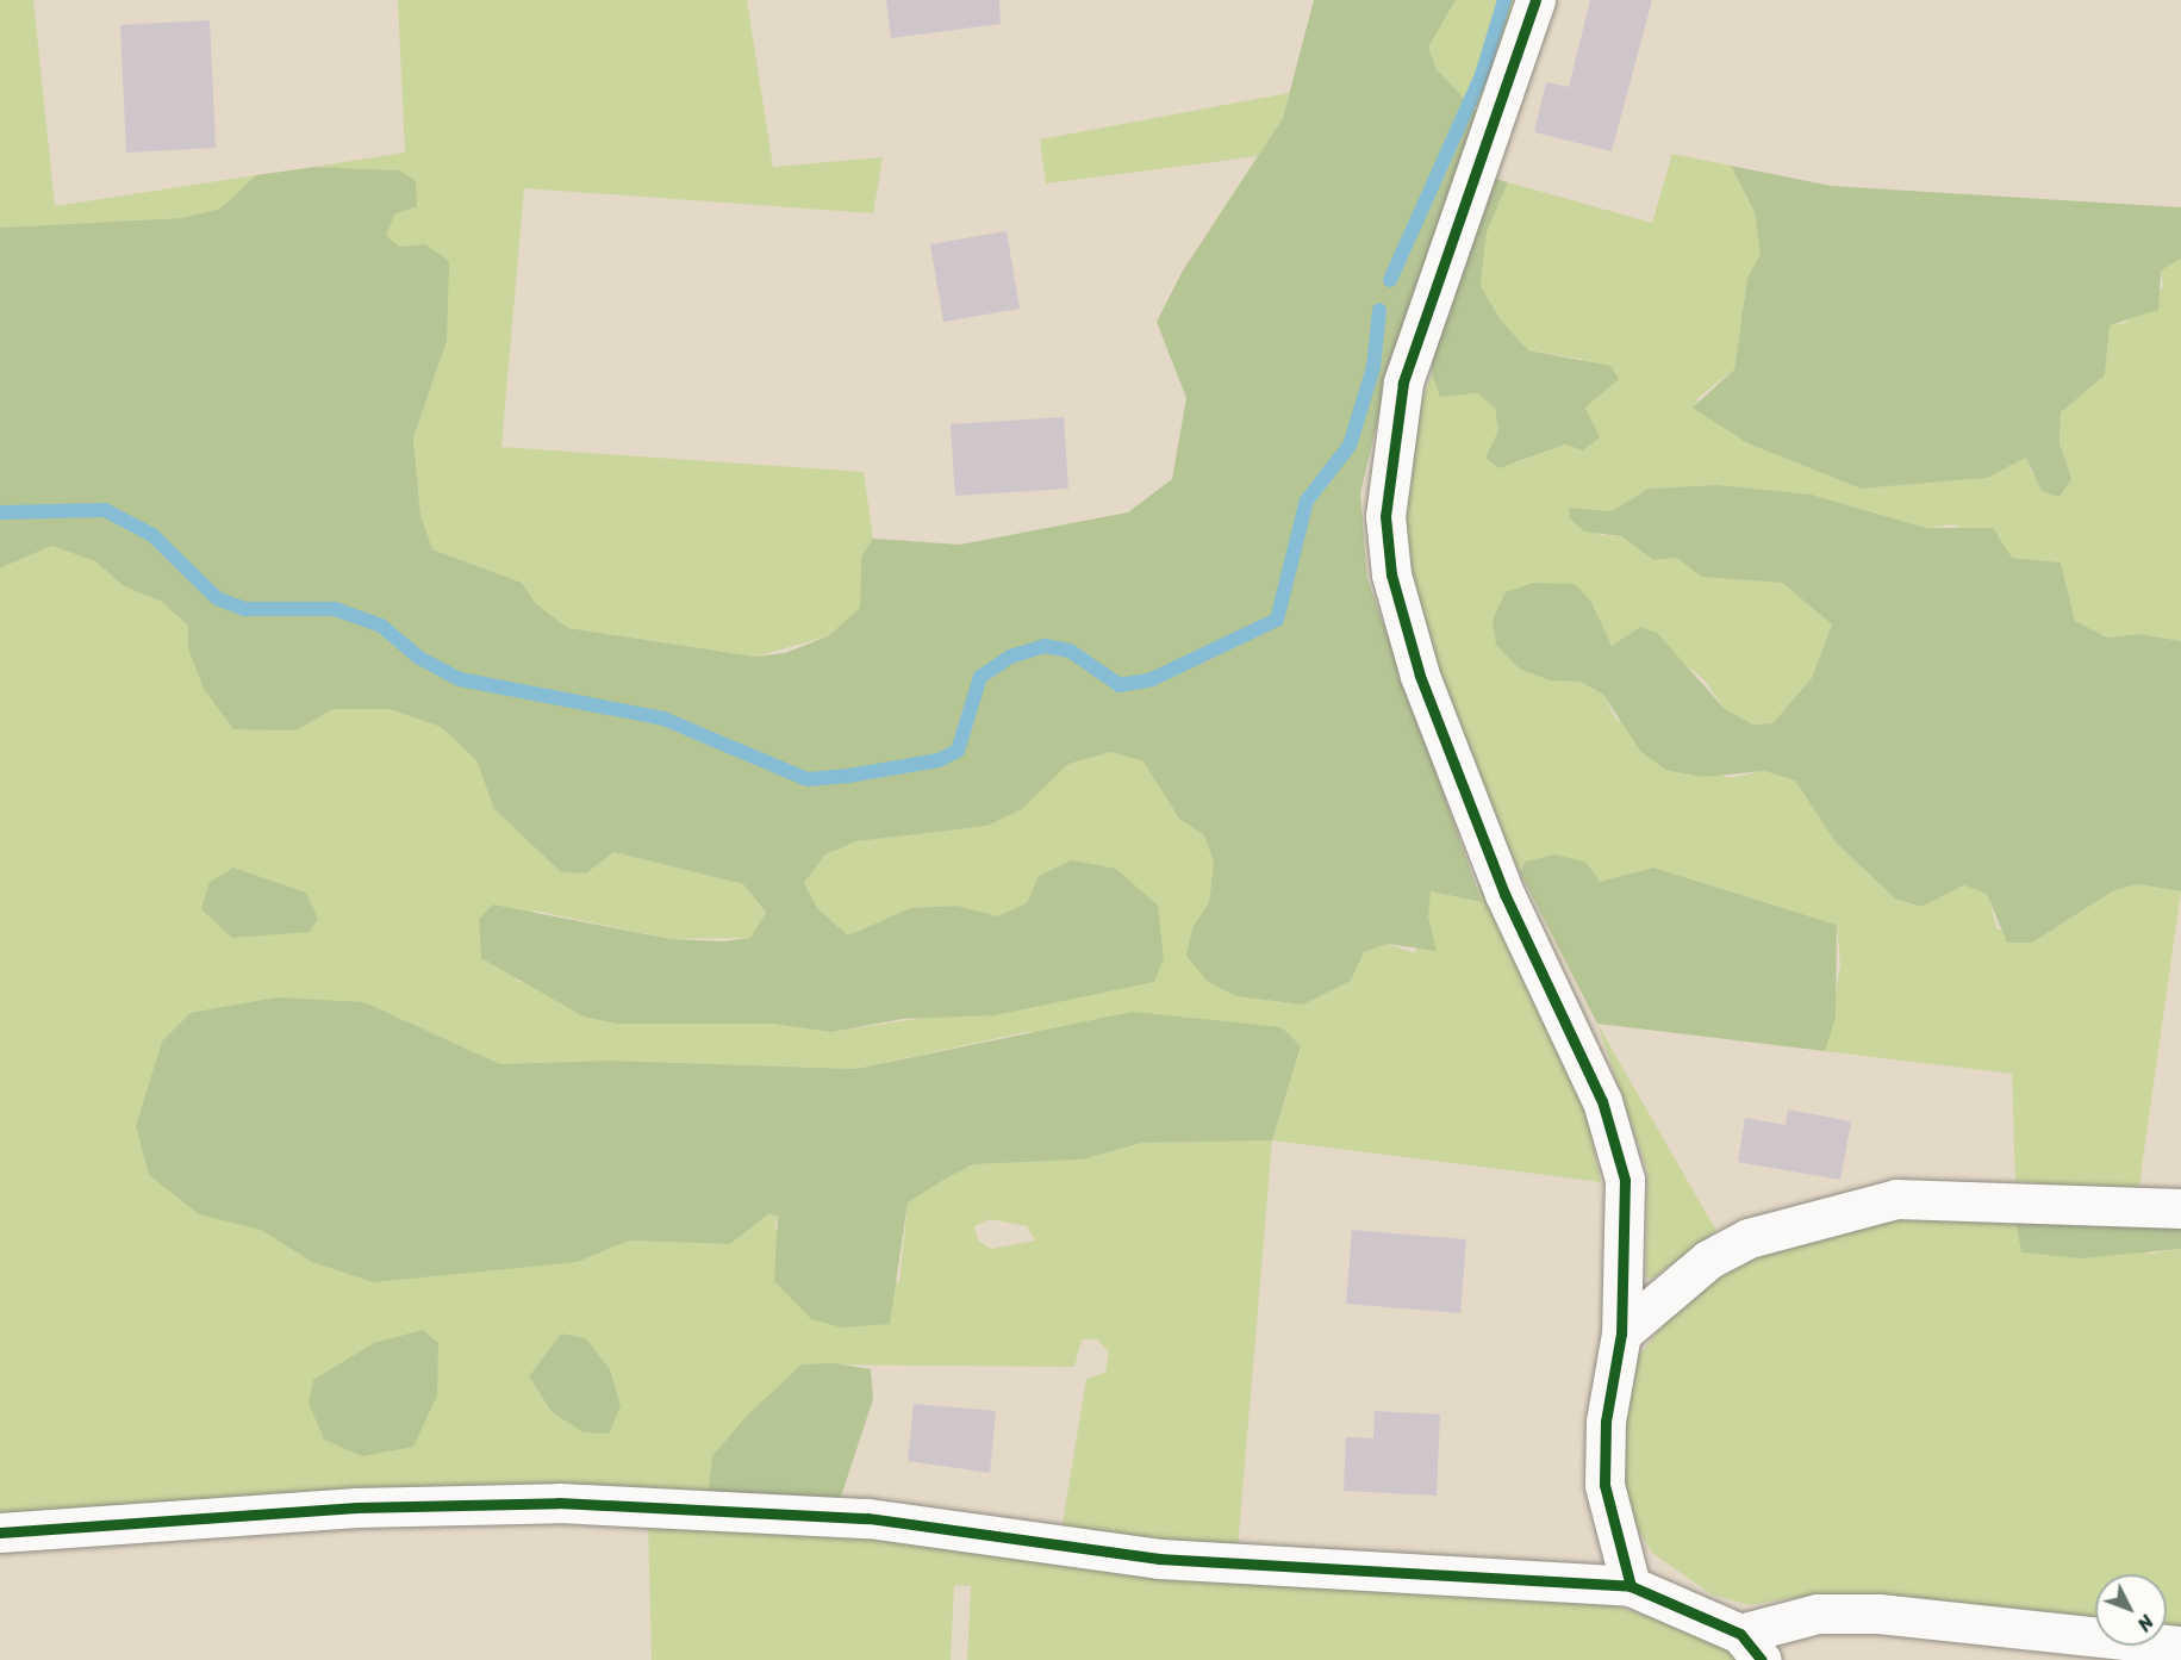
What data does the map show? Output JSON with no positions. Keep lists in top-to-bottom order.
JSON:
{
  "north": "bottom right"
}
